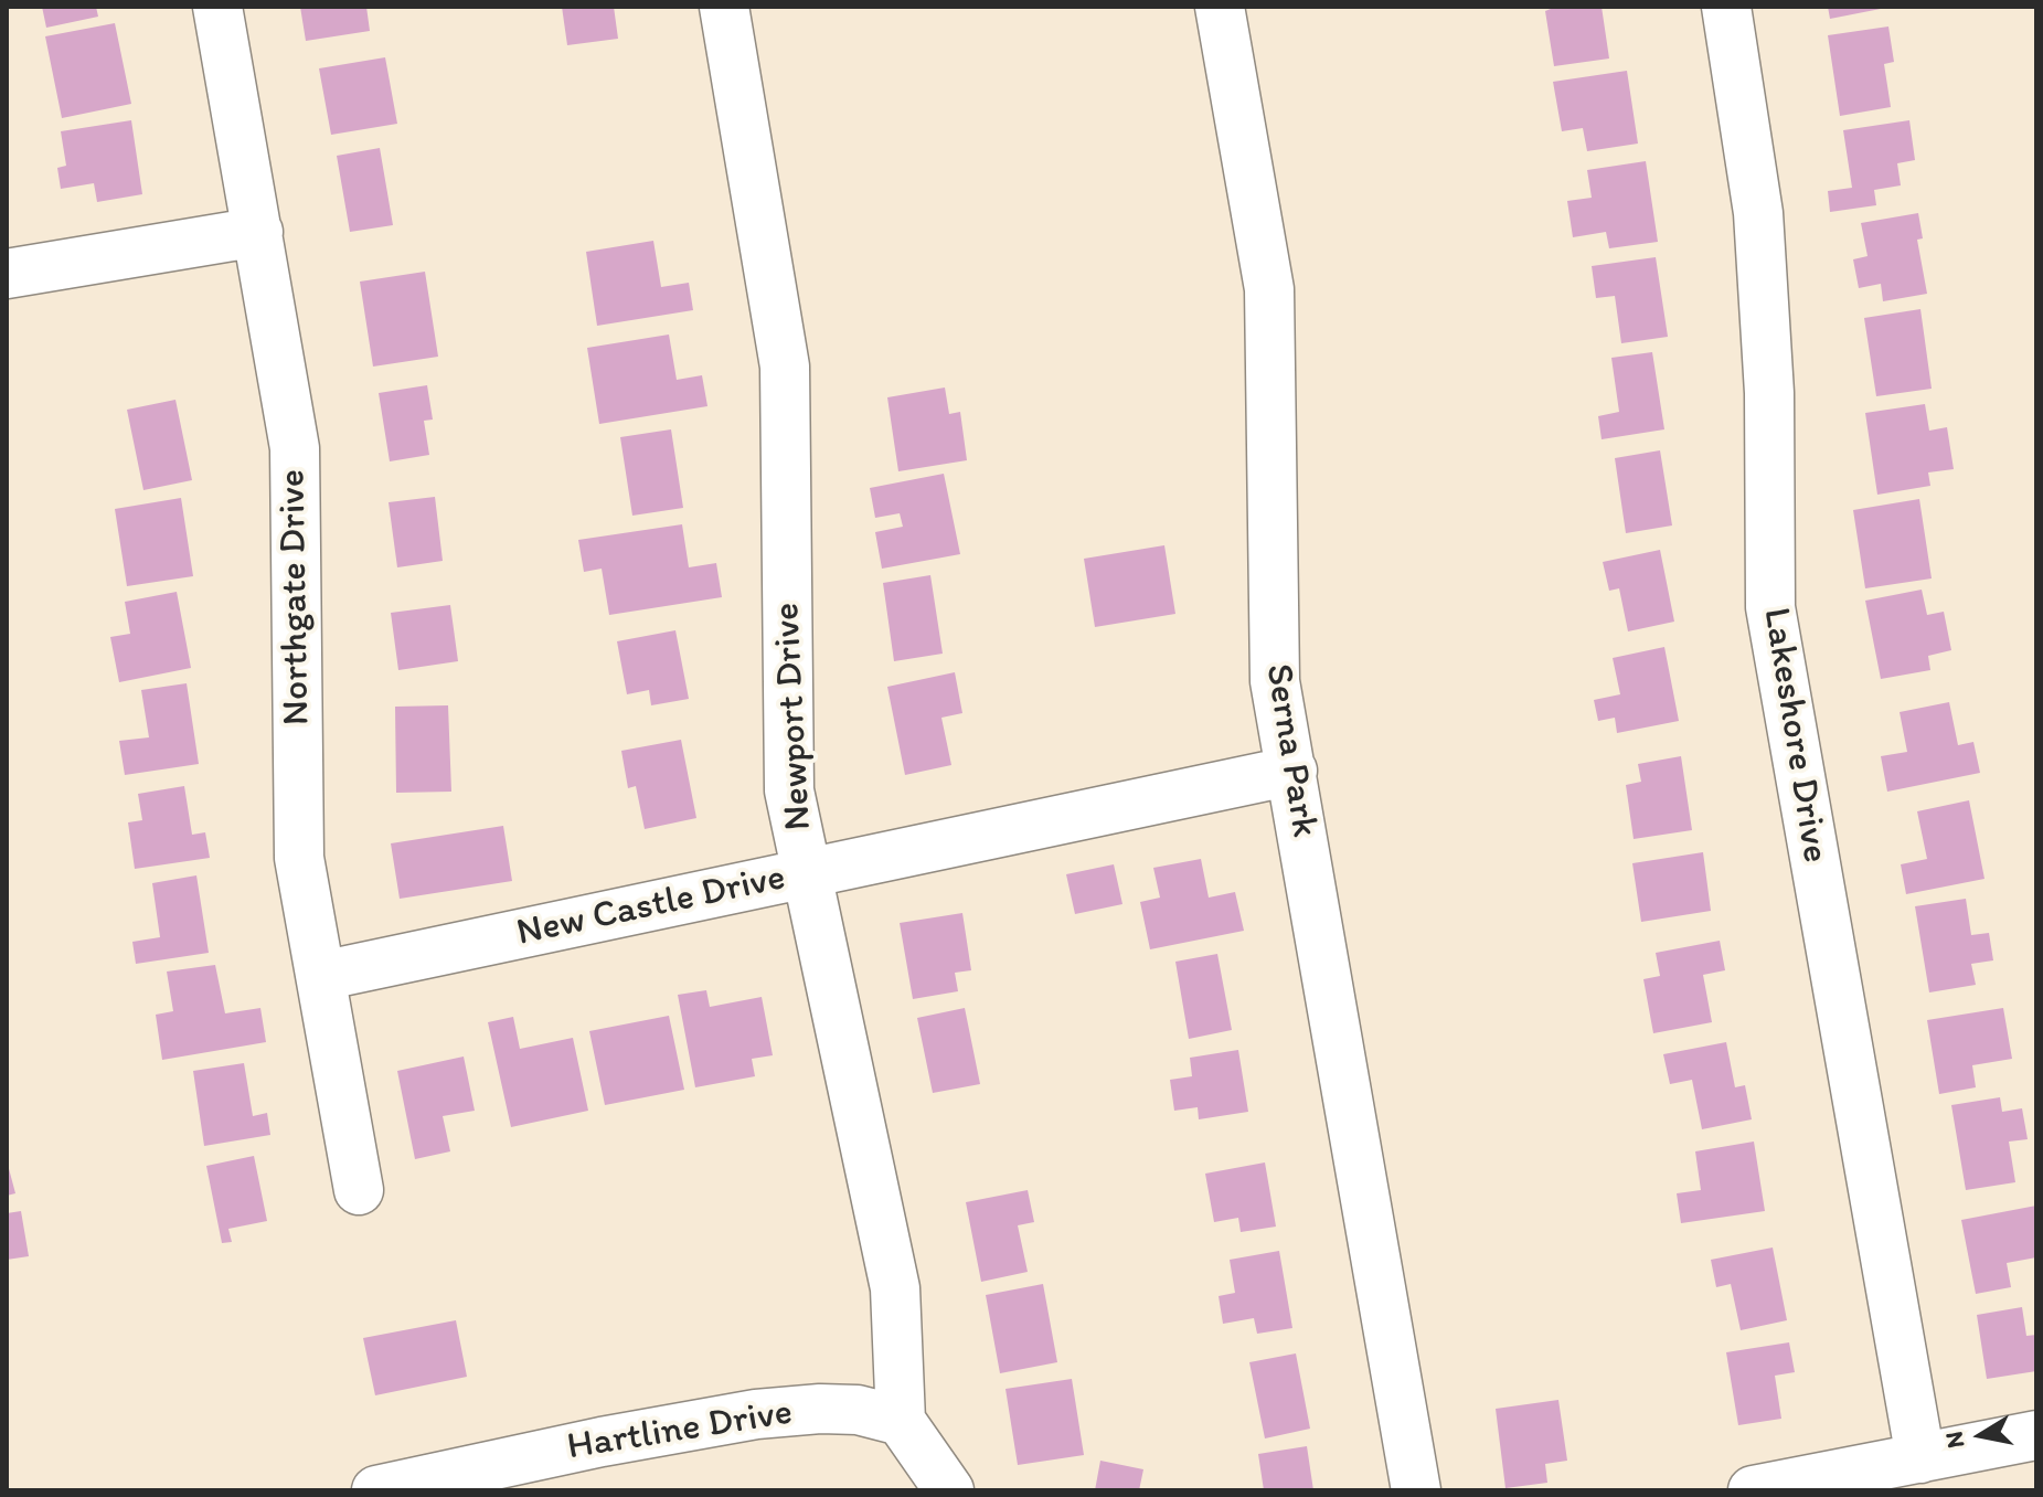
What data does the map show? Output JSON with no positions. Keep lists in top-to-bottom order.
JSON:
{
  "streets": {
    "street": [
      "Northgate Drive",
      "Newport Drive",
      "Lakeshore Drive",
      "Serna Park",
      "New Castle Drive",
      "Hartline Drive"
    ]
  },
  "crossings": [
    ["Northgate Drive", "New Castle Drive"],
    ["Newport Drive", "New Castle Drive"],
    ["Newport Drive", "Hartline Drive"],
    ["Serna Park", "New Castle Drive"]
  ],
  "north": "left"
}
